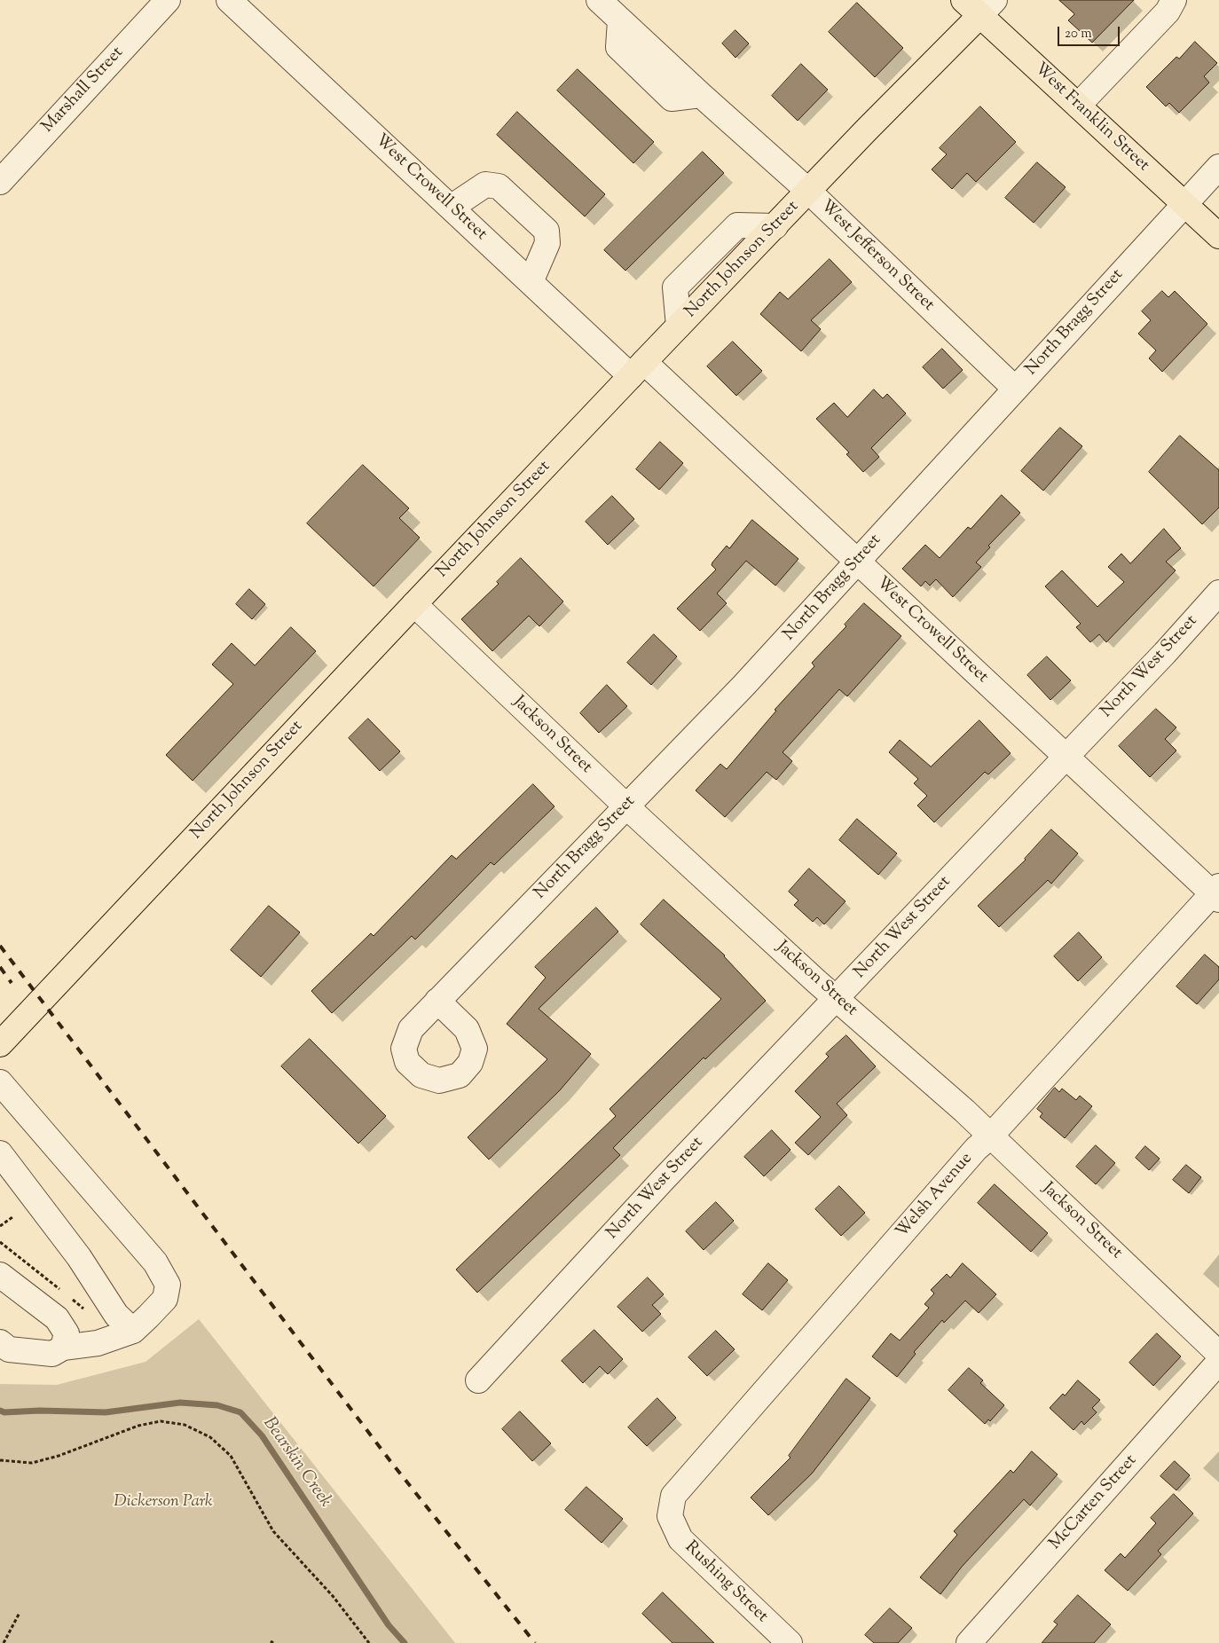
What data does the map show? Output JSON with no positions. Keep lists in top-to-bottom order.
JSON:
{
  "streets": {
    "main road": ["West Franklin Street", "North Johnson Street"],
    "street": [
      "Marshall Street",
      "West Crowell Street",
      "West Jefferson Street",
      "North Bragg Street",
      "North West Street",
      "Jackson Street",
      "Welsh Avenue",
      "McCarten Street",
      "Rushing Street"
    ]
  },
  "crossings": [
    ["West Franklin Street", "North Johnson Street"],
    ["West Franklin Street", "North Bragg Street"],
    ["West Crowell Street", "North Johnson Street"],
    ["West Crowell Street", "North Bragg Street"],
    ["West Crowell Street", "North West Street"],
    ["West Crowell Street", "Welsh Avenue"],
    ["West Jefferson Street", "North Johnson Street"],
    ["West Jefferson Street", "North Bragg Street"],
    ["North Johnson Street", "Jackson Street"],
    ["North Bragg Street", "Jackson Street"],
    ["North West Street", "Jackson Street"],
    ["Jackson Street", "Welsh Avenue"],
    ["Welsh Avenue", "Rushing Street"]
  ],
  "water": ["Bearskin Creek"],
  "parks": ["Dickerson Park"],
  "scale_bar": "20 m"
}
